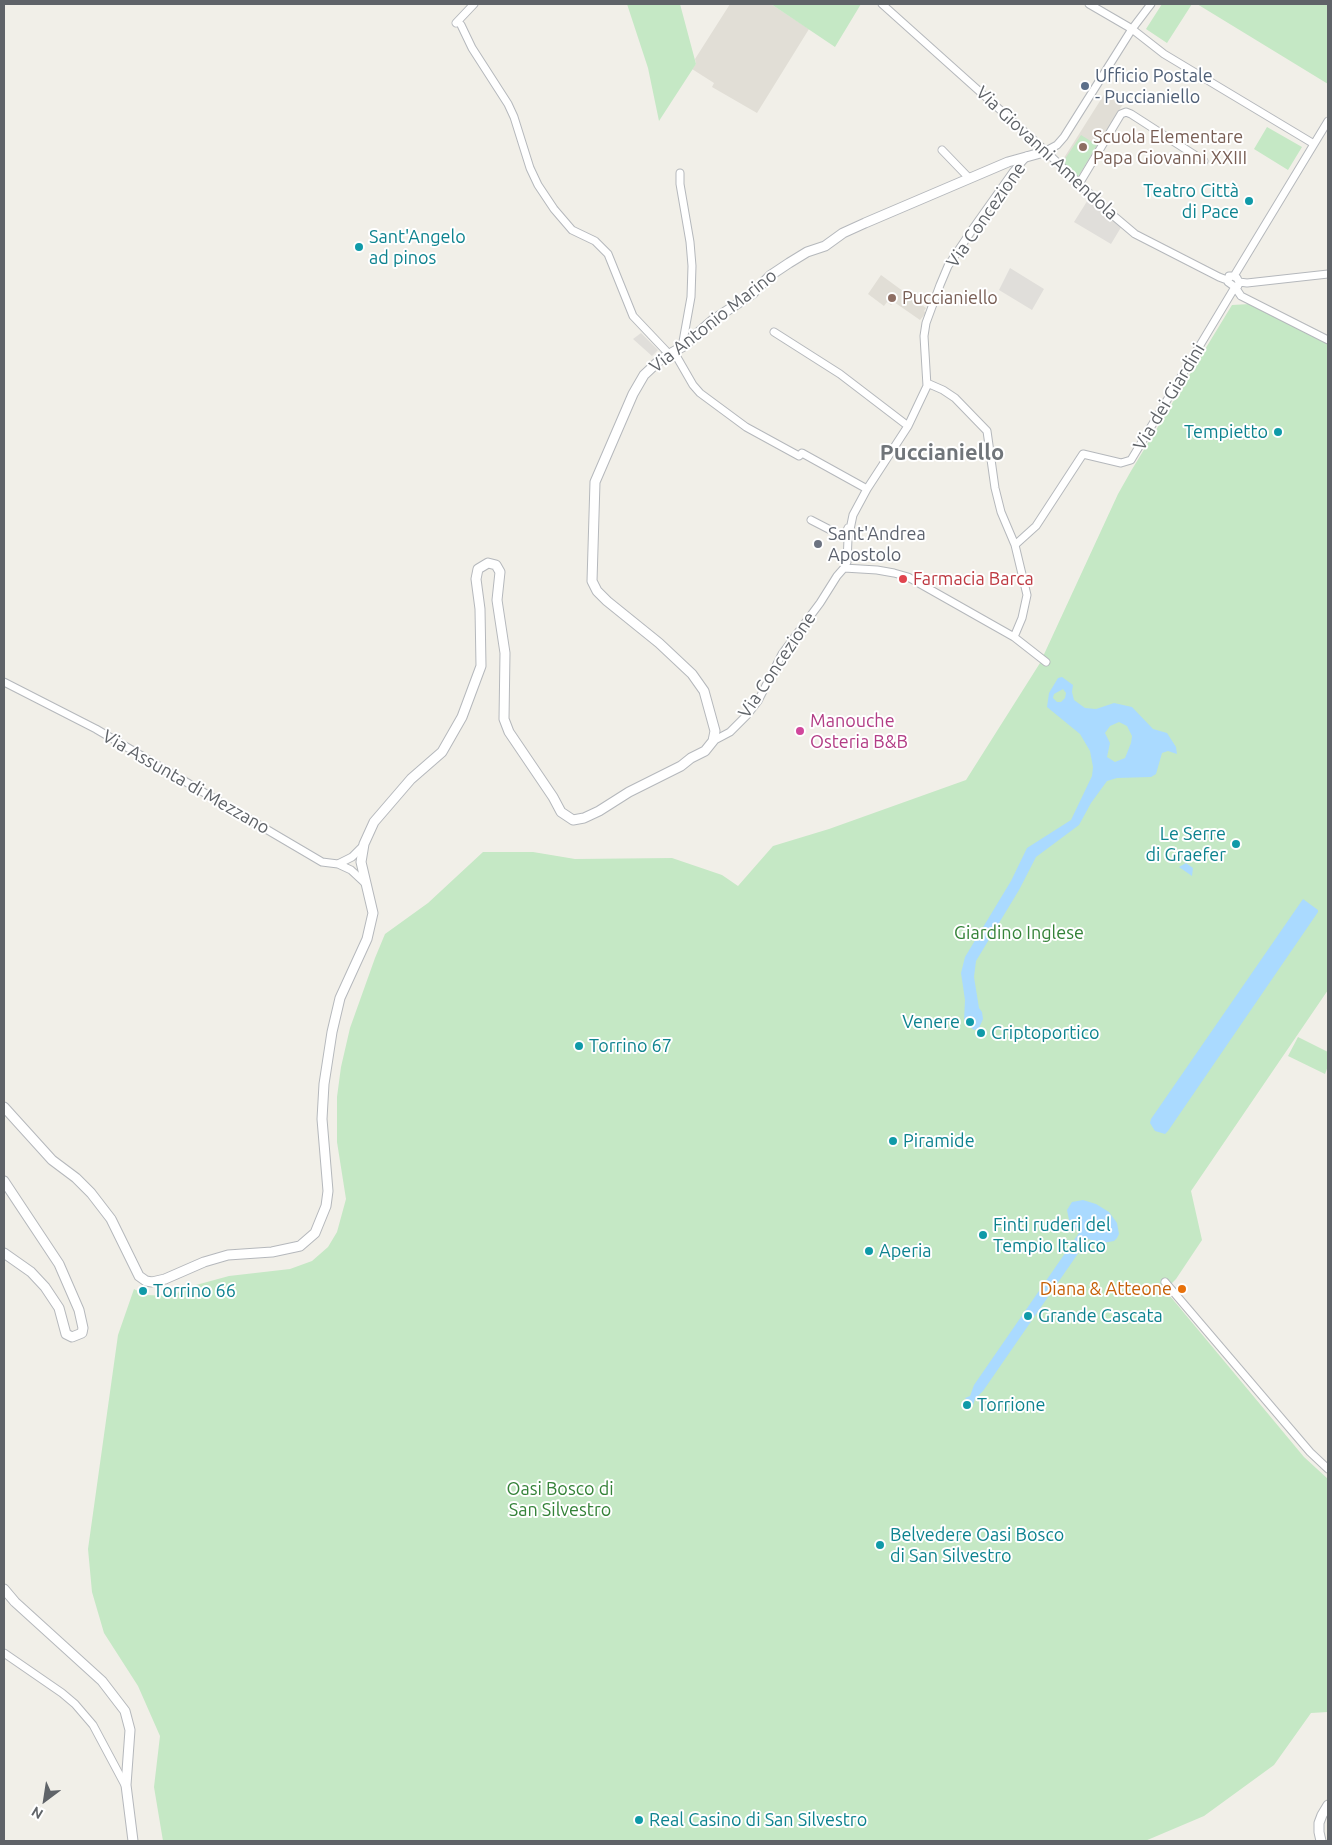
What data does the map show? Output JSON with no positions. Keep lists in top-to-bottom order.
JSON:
{
  "streets": {
    "street": [
      "Via Giovanni Amendola",
      "Via Concezione",
      "Via Antonio Marino",
      "Via dei Giardini",
      "Via Assunta di Mezzano"
    ]
  },
  "crossings": [
    ["Via Giovanni Amendola", "Via Antonio Marino"],
    ["Via Giovanni Amendola", "Via dei Giardini"],
    ["Via Concezione", "Via Antonio Marino"]
  ],
  "districts": ["Puccianiello"],
  "parks": ["Giardino Inglese", "Oasi Bosco di San Silvestro"],
  "places": [
    "Ufficio Postale - Puccianiello",
    "Scuola Elementare Papa Giovanni XXIII",
    "Teatro Città di Pace",
    "Sant'Angelo ad pinos",
    "Puccianiello",
    "Tempietto",
    "Sant'Andrea Apostolo",
    "Farmacia Barca",
    "Manouche Osteria B&B",
    "Le Serre di Graefer",
    "Venere",
    "Criptoportico",
    "Torrino 67",
    "Piramide",
    "Finti ruderi del Tempio Italico",
    "Aperia",
    "Diana & Atteone",
    "Torrino 66",
    "Grande Cascata",
    "Torrione",
    "Belvedere Oasi Bosco di San Silvestro",
    "Real Casino di San Silvestro"
  ],
  "north": "bottom left"
}
